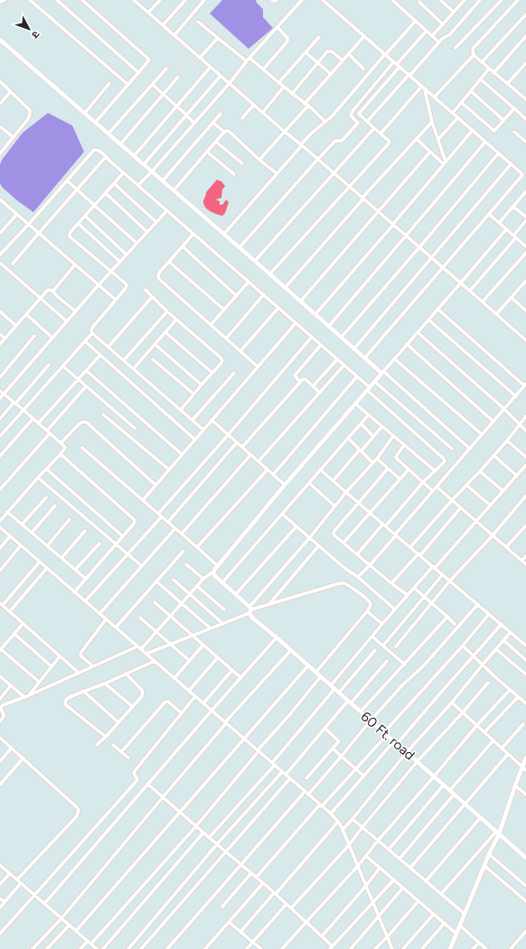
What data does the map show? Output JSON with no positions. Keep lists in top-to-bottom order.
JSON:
{
  "streets": {
    "street": ["60 Ft. road"]
  },
  "north": "bottom right"
}
